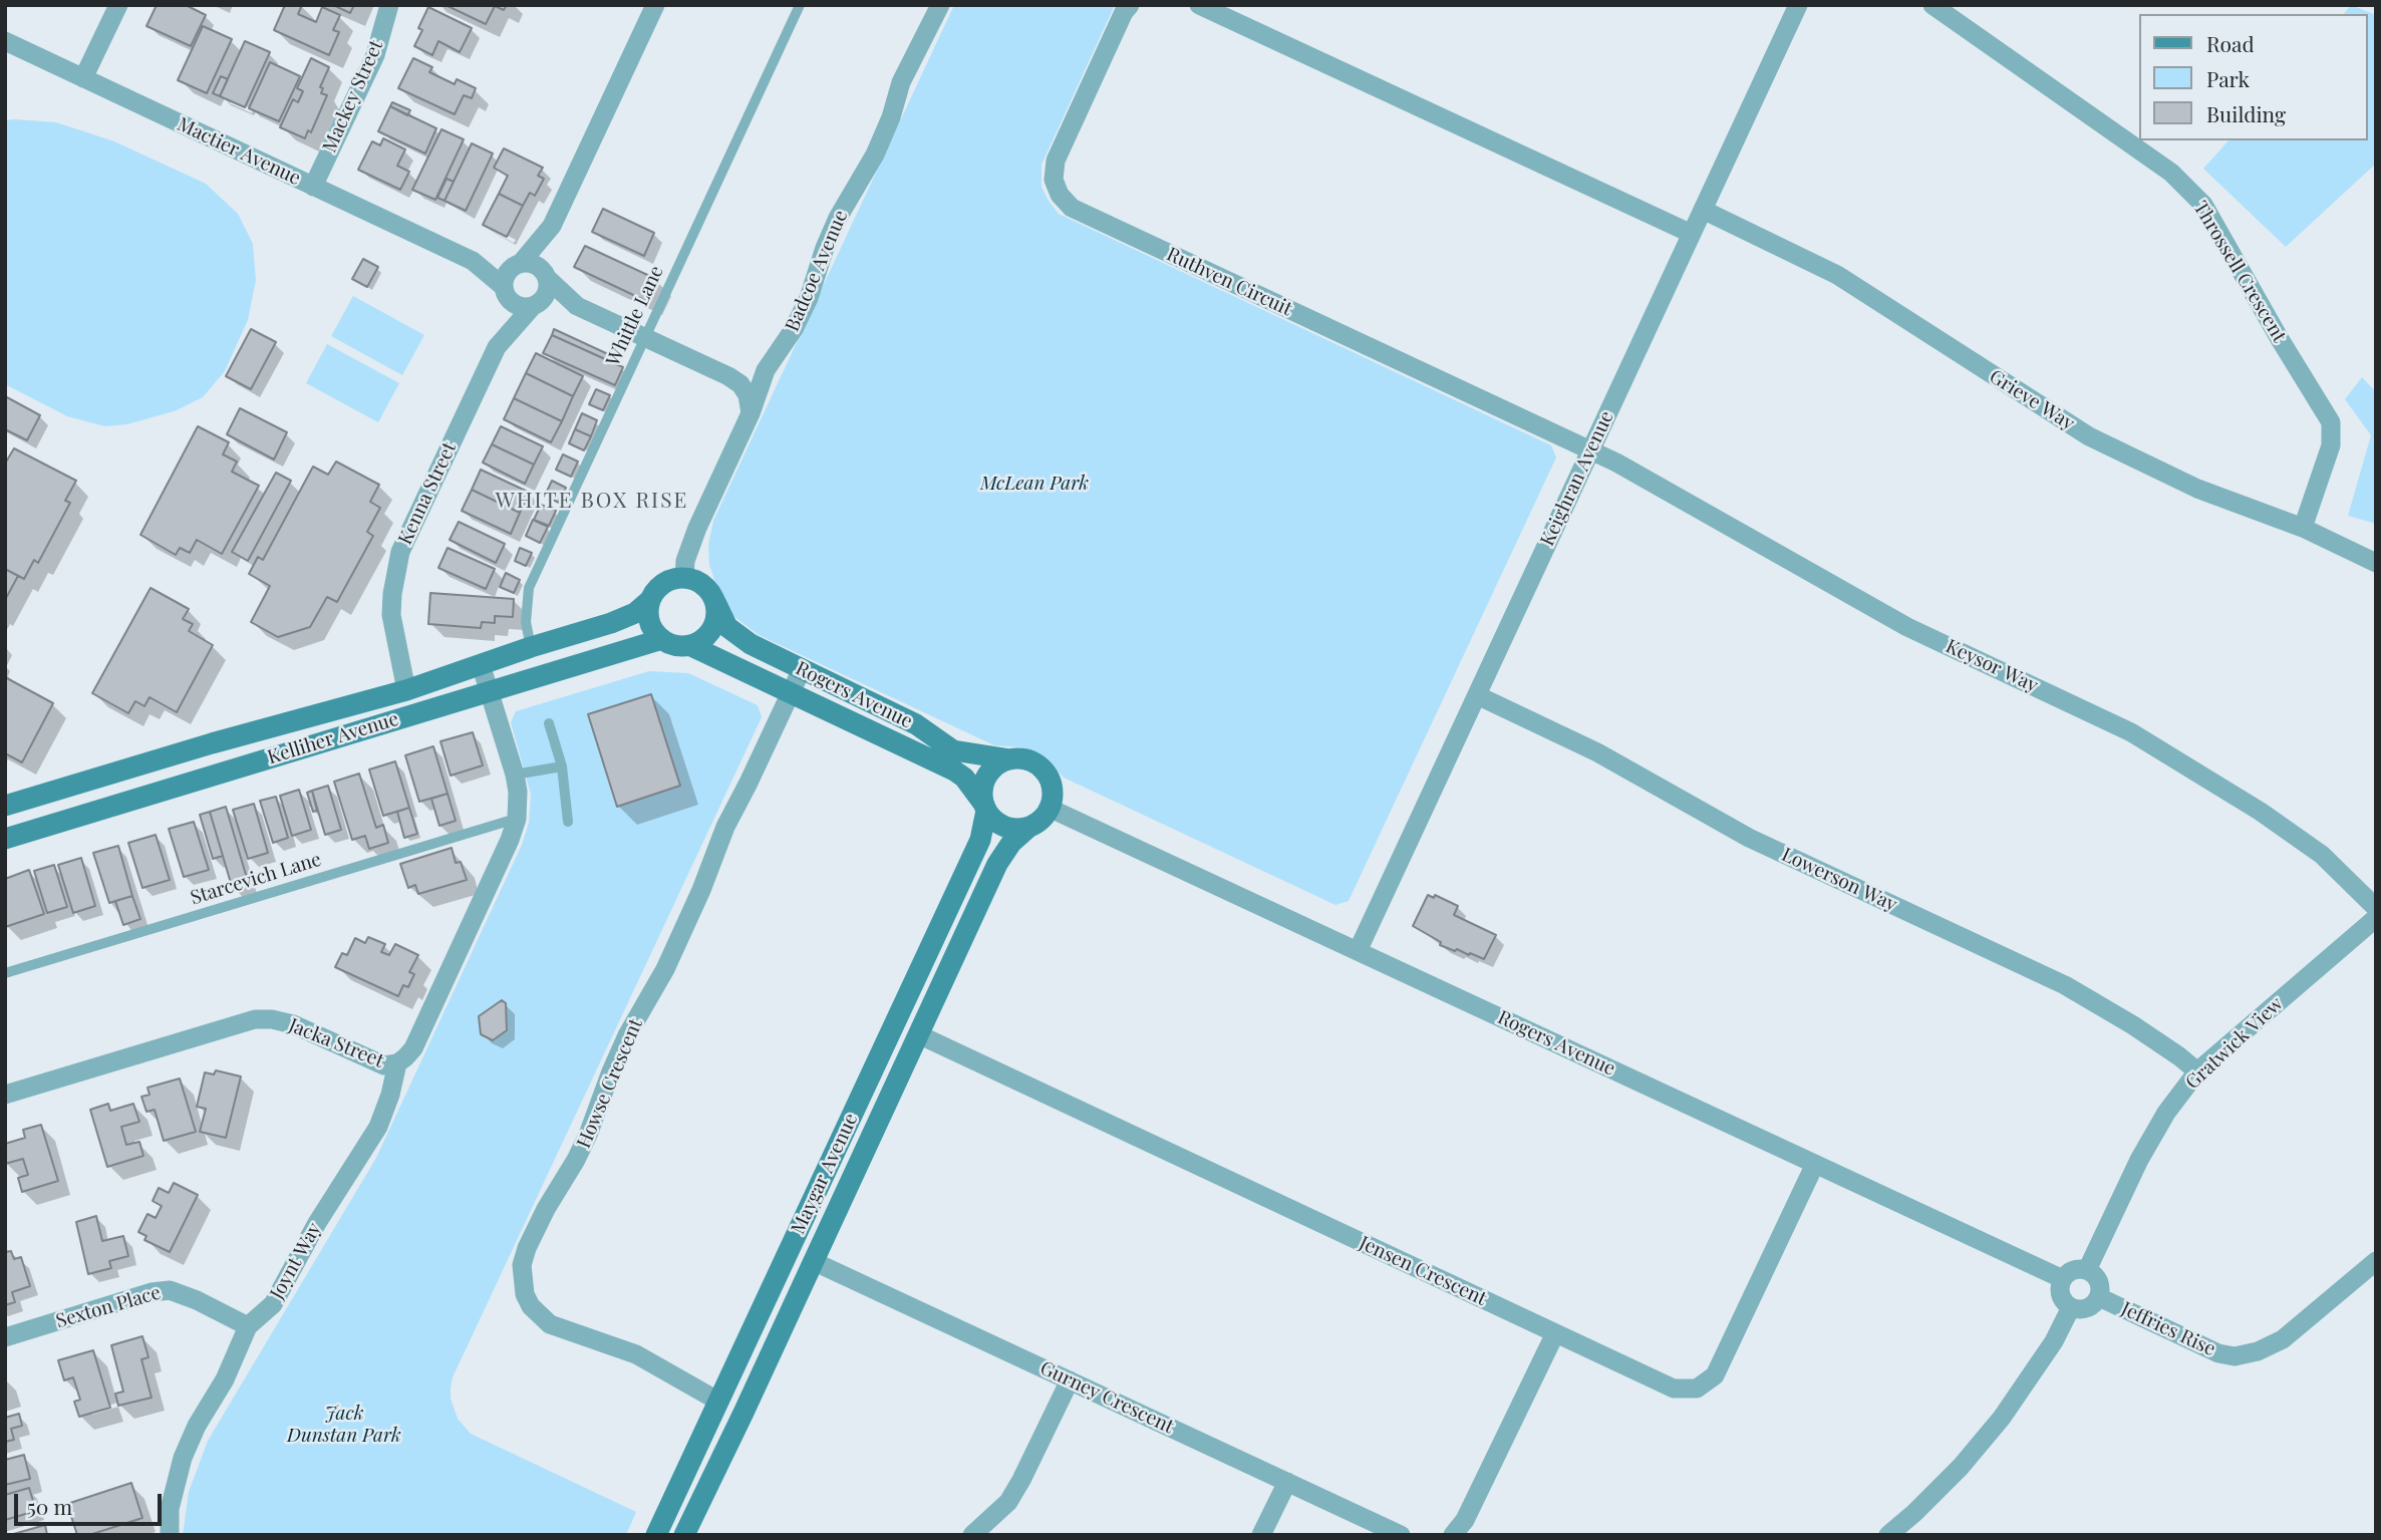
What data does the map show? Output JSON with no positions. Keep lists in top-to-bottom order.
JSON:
{
  "streets": {
    "street": [
      "Mackey Street",
      "Mactier Avenue",
      "Badcoe Avenue",
      "Throssell Crescent",
      "Ruthven Circuit",
      "Grieve Way",
      "Keighran Avenue",
      "Kenna Street",
      "Keysor Way",
      "Rogers Avenue",
      "Kelliher Avenue",
      "Lowerson Way",
      "Jacka Street",
      "Gratwick View",
      "Howse Crescent",
      "Maygar Avenue",
      "Joynt Way",
      "Jensen Crescent",
      "Sexton Place",
      "Jeffries Rise",
      "Gurney Crescent"
    ],
    "lane": ["Whittle Lane", "Starcevich Lane"]
  },
  "crossings": [
    ["Mackey Street", "Mactier Avenue"],
    ["Mactier Avenue", "Kenna Street"],
    ["Badcoe Avenue", "Rogers Avenue"],
    ["Badcoe Avenue", "Kelliher Avenue"],
    ["Throssell Crescent", "Grieve Way"],
    ["Ruthven Circuit", "Keighran Avenue"],
    ["Ruthven Circuit", "Keysor Way"],
    ["Whittle Lane", "Kelliher Avenue"],
    ["Grieve Way", "Keighran Avenue"],
    ["Keighran Avenue", "Keysor Way"],
    ["Keighran Avenue", "Rogers Avenue"],
    ["Keighran Avenue", "Lowerson Way"],
    ["Kenna Street", "Kelliher Avenue"],
    ["Rogers Avenue", "Kelliher Avenue"],
    ["Rogers Avenue", "Gratwick View"],
    ["Rogers Avenue", "Howse Crescent"],
    ["Rogers Avenue", "Maygar Avenue"],
    ["Rogers Avenue", "Jensen Crescent"],
    ["Rogers Avenue", "Jeffries Rise"],
    ["Kelliher Avenue", "Jacka Street"],
    ["Starcevich Lane", "Jacka Street"],
    ["Lowerson Way", "Gratwick View"],
    ["Jacka Street", "Joynt Way"],
    ["Gratwick View", "Jeffries Rise"],
    ["Howse Crescent", "Maygar Avenue"],
    ["Maygar Avenue", "Jensen Crescent"],
    ["Maygar Avenue", "Gurney Crescent"],
    ["Joynt Way", "Sexton Place"]
  ],
  "districts": ["WHITE BOX RISE"],
  "parks": ["McLean Park", "Jack Dunstan Park"],
  "legend": ["Road", "Park", "Building"],
  "scale_bar": "50 m"
}
